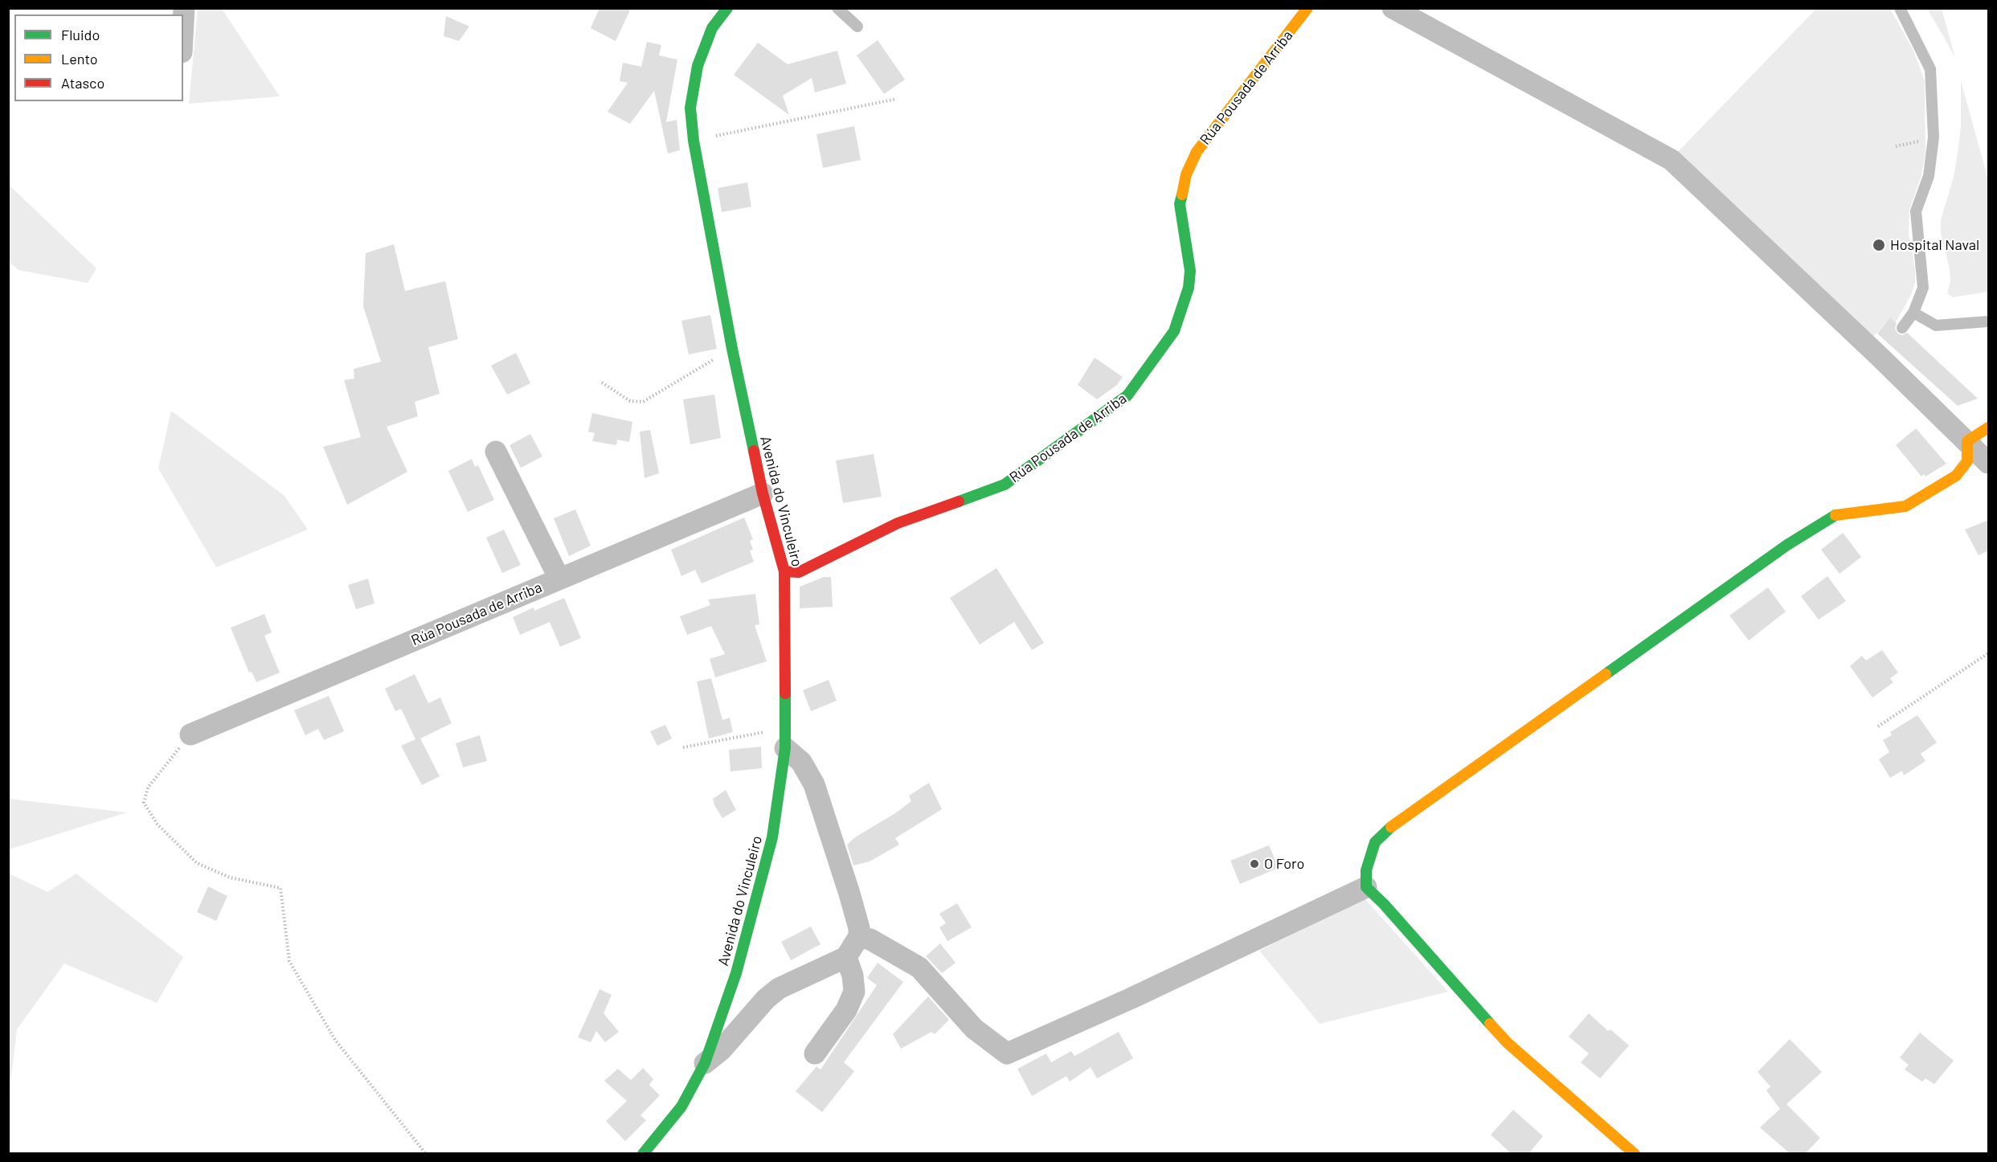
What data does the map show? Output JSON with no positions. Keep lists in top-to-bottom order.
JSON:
{
  "streets": {
    "street": ["Rúa Pousada de Arriba", "Avenida do Vinculeiro"]
  },
  "crossings": [
    ["Rúa Pousada de Arriba", "Avenida do Vinculeiro"]
  ],
  "places": ["Hospital Naval", "O Foro"],
  "legend": ["Fluido", "Lento", "Atasco"]
}
